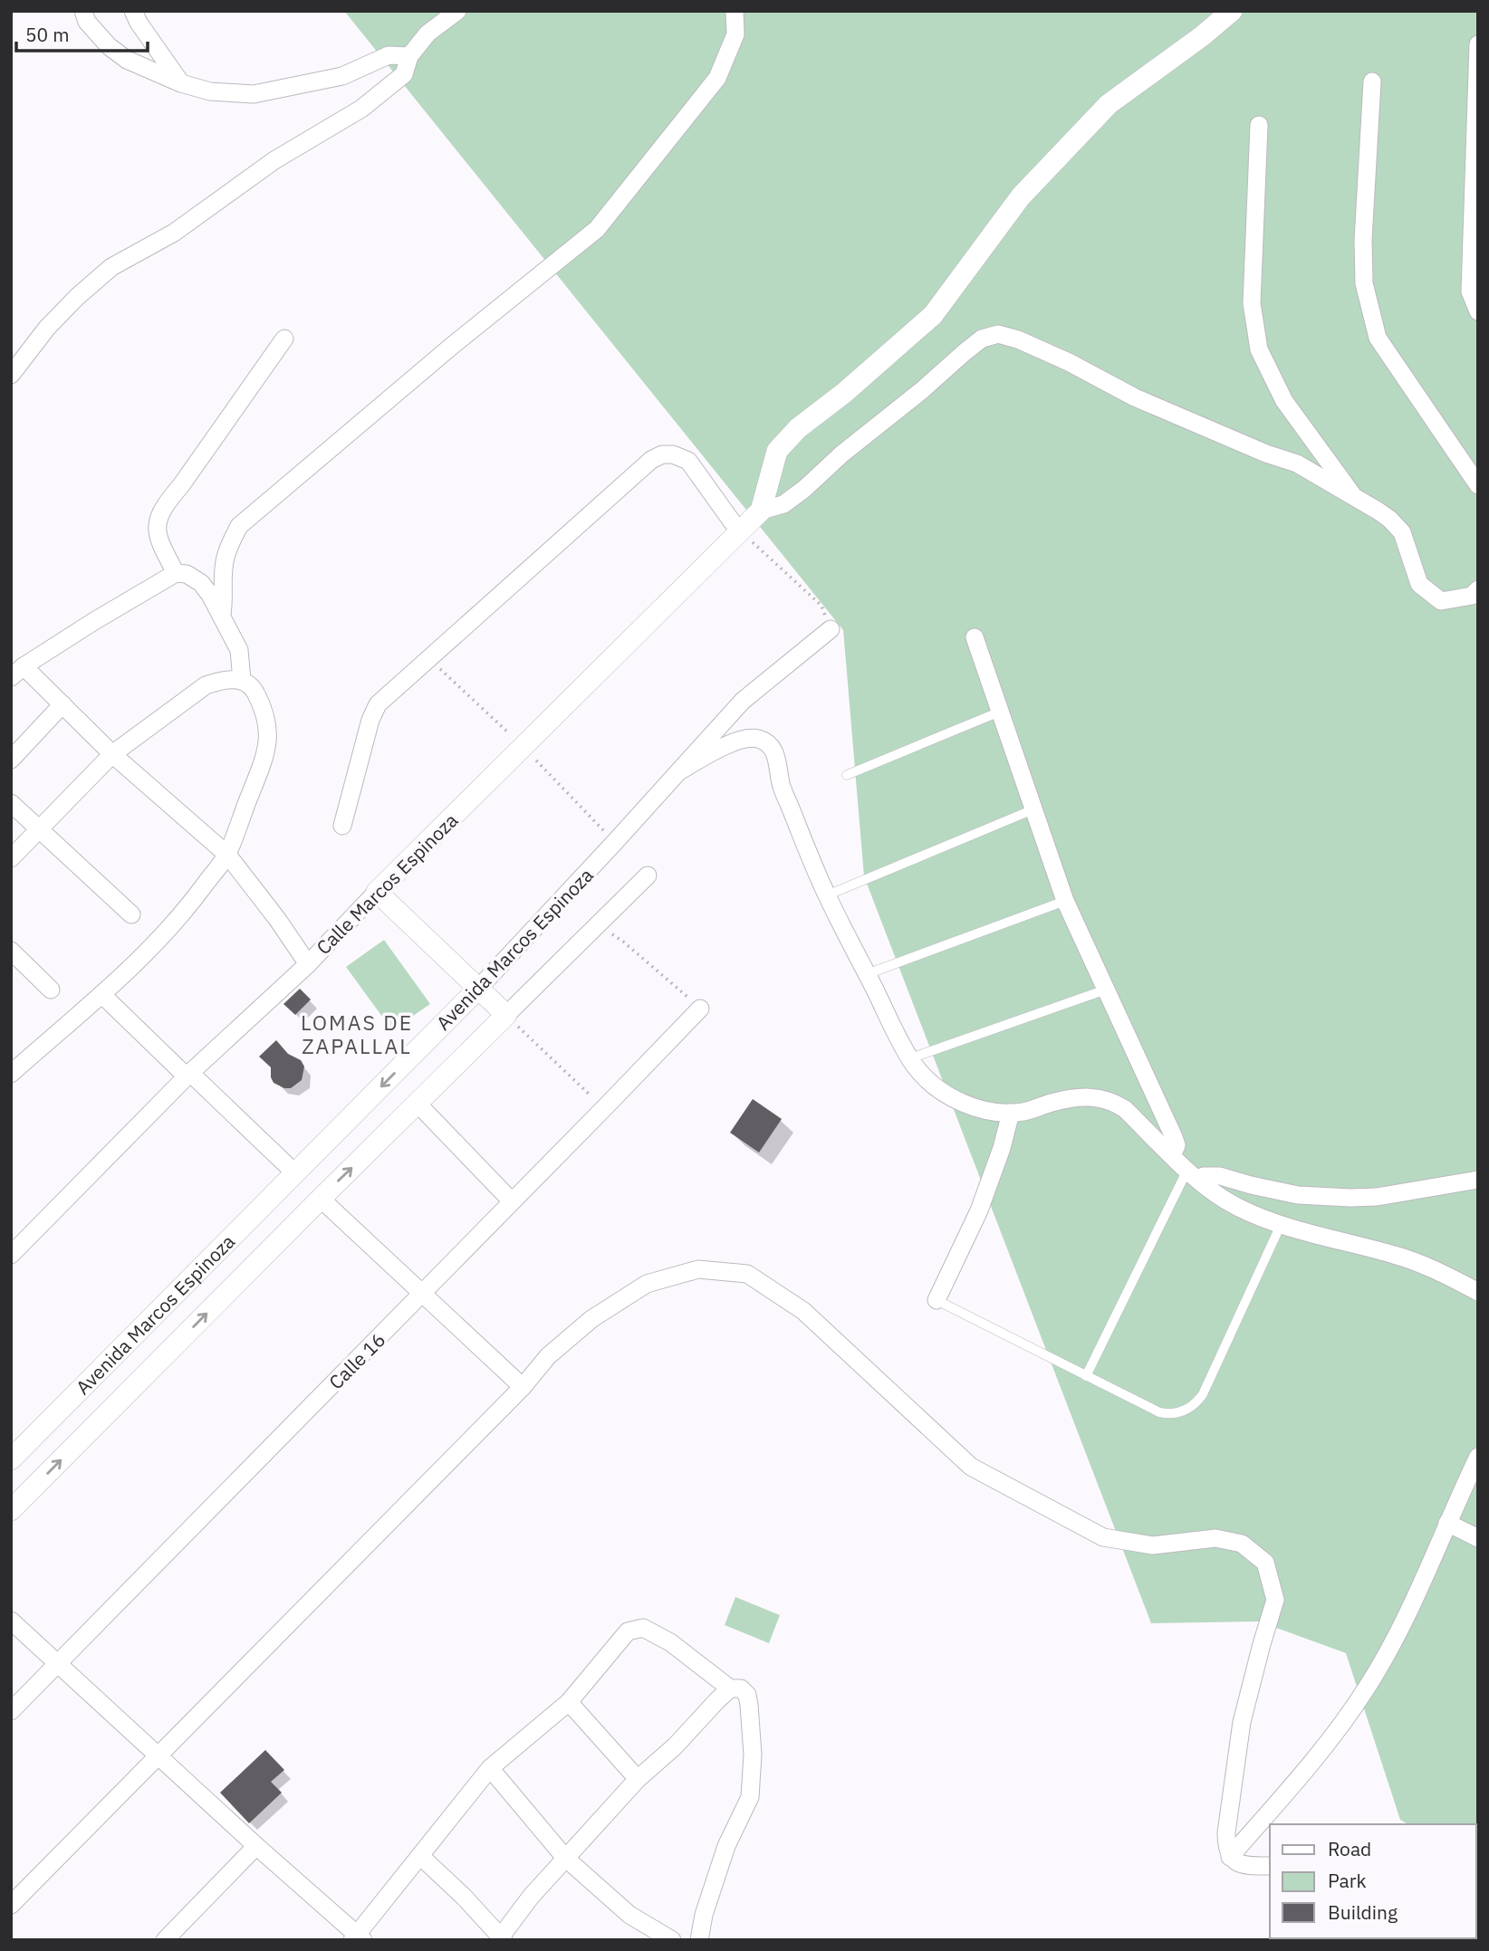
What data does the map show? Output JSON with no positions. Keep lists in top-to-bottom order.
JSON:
{
  "streets": {
    "street": ["Calle Marcos Espinoza", "Avenida Marcos Espinoza", "Calle 16"]
  },
  "districts": ["LOMAS DE ZAPALLAL"],
  "legend": ["Road", "Park", "Building"],
  "scale_bar": "50 m"
}
